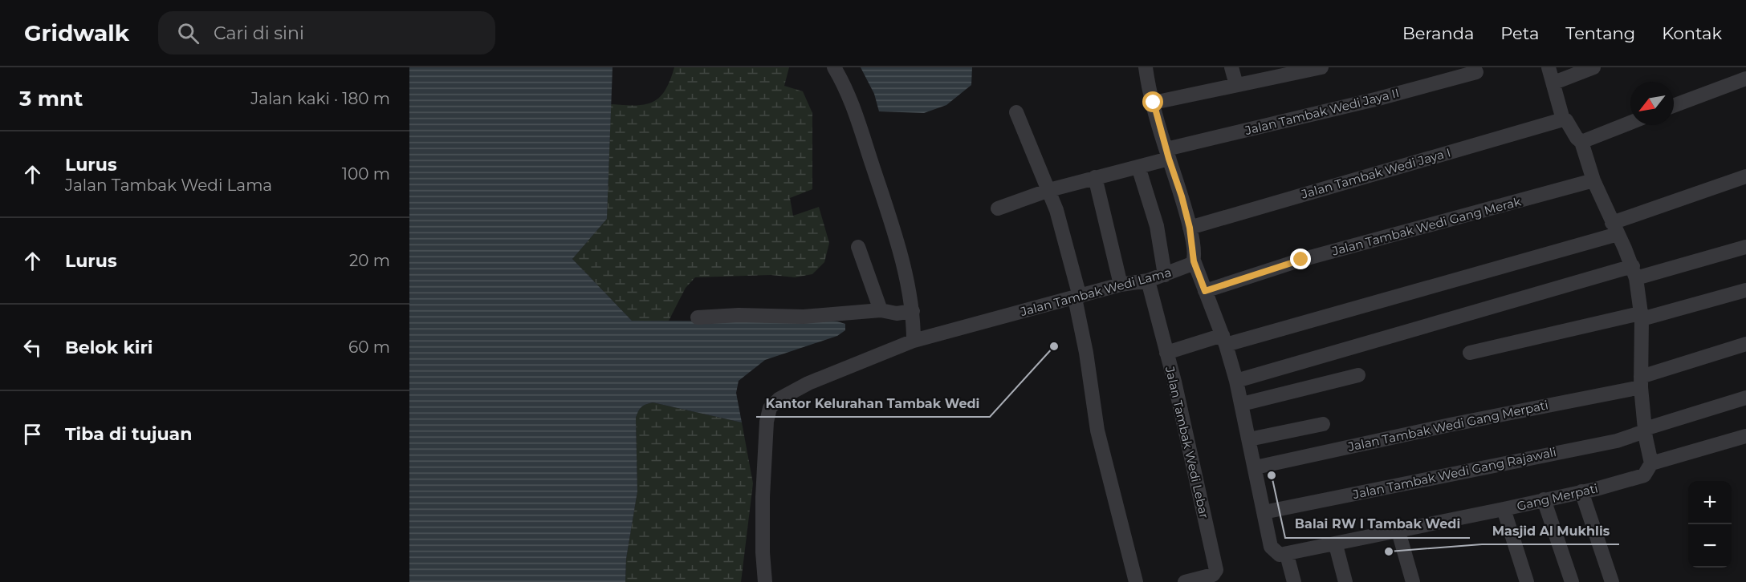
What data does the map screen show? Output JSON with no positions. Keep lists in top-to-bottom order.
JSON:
{
  "streets": {
    "street": [
      "Jalan Tambak Wedi Jaya II",
      "Jalan Tambak Wedi Jaya I",
      "Jalan Tambak Wedi Gang Merak",
      "Jalan Tambak Wedi Lama",
      "Jalan Tambak Wedi Gang Merpati",
      "Jalan Tambak Wedi Lebar",
      "Jalan Tambak Wedi Gang Rajawali",
      "Gang Merpati"
    ]
  },
  "crossings": [
    ["Jalan Tambak Wedi Lama", "Jalan Tambak Wedi Lebar"]
  ],
  "places": ["Kantor Kelurahan Tambak Wedi", "Balai RW I Tambak Wedi", "Masjid Al Mukhlis"],
  "north": "bottom left",
  "page": {
    "header": "Gridwalk",
    "search": "Cari di sini",
    "nav": [
      "Beranda",
      "Peta",
      "Tentang",
      "Kontak"
    ],
    "heading": ["3 mnt", "Jalan kaki · 180 m"],
    "list": [
      ["Lurus", "Jalan Tambak Wedi Lama", "100 m"],
      ["Lurus", "20 m"],
      ["Belok kiri", "60 m"],
      "Tiba di tujuan"
    ],
    "map_buttons": ["+", "−"]
  }
}
